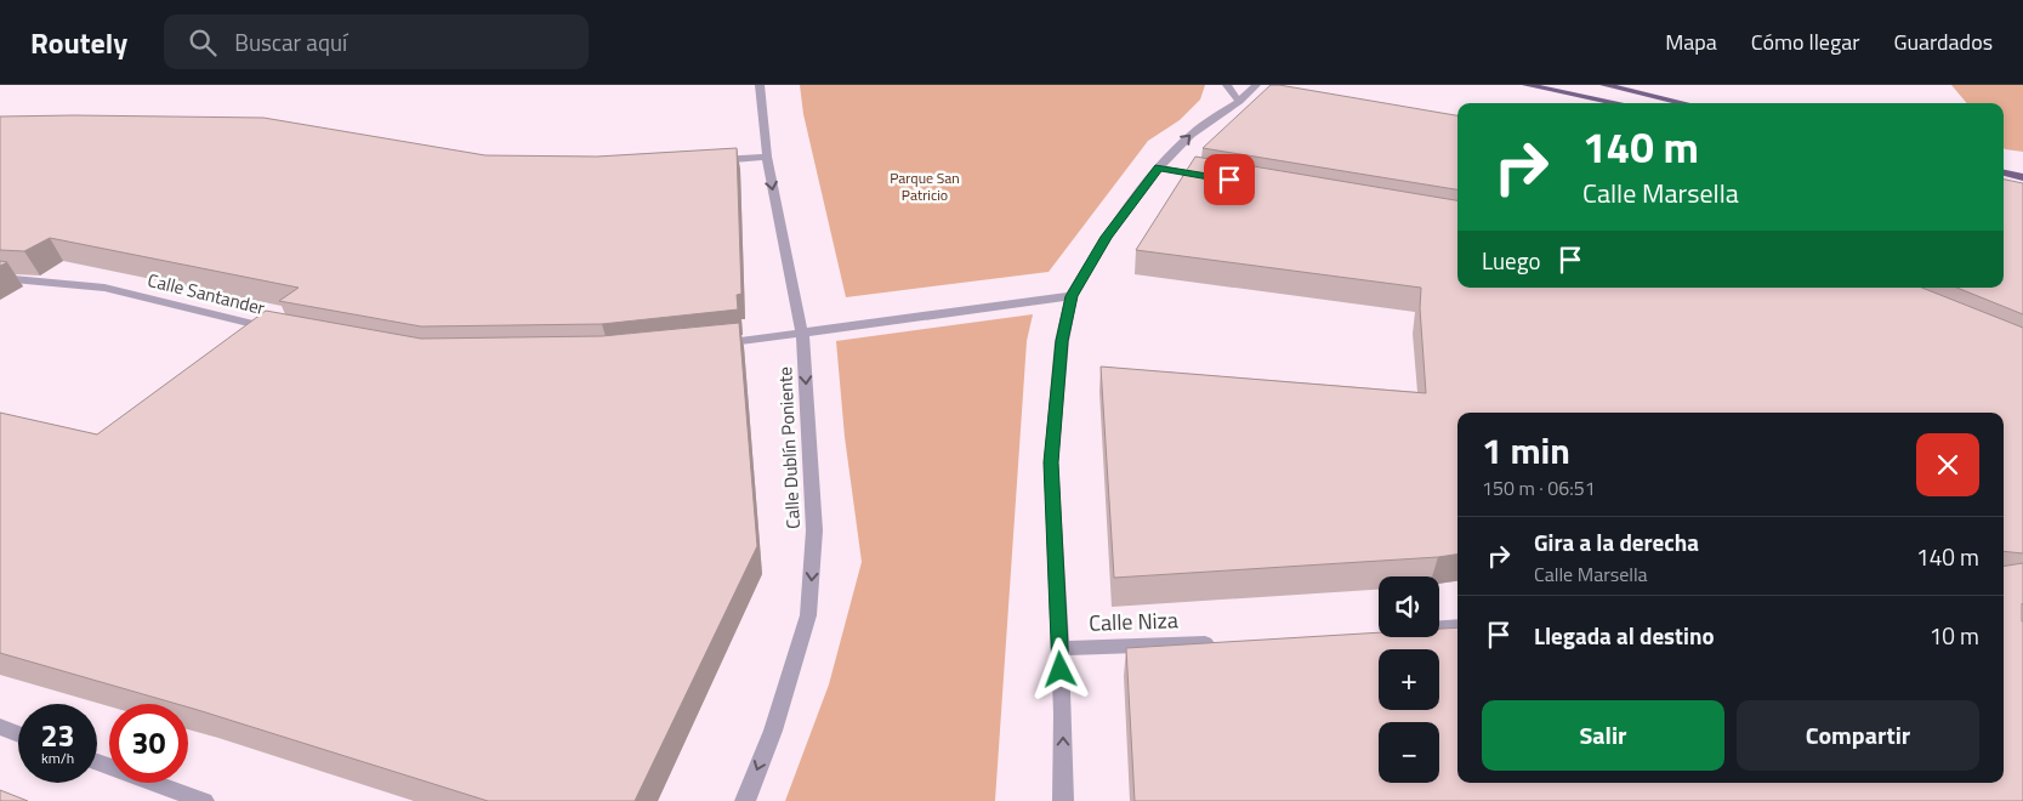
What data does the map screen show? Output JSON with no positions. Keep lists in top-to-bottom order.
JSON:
{
  "streets": {
    "street": ["Calle Santander", "Calle Dublín Poniente", "Calle Niza"]
  },
  "one_way": ["Calle Dublín Poniente"],
  "parks": ["Parque San Patricio"],
  "page": {
    "header": "Routely",
    "search": "Buscar aquí",
    "nav": ["Mapa", "Cómo llegar", "Guardados"],
    "turn": ["140 m", "Calle Marsella"],
    "then": "Luego",
    "heading": ["1 min", "150 m · 06:51"],
    "list": [
      {
        "name": "Gira a la derecha",
        "note": "Calle Marsella",
        "value": "140 m"
      },
      {
        "name": "Llegada al destino",
        "value": "10 m"
      }
    ],
    "map_buttons": ["+", "−"],
    "buttons": ["Salir", "Compartir"],
    "speed": "23 km/h",
    "limit": "30"
  }
}
